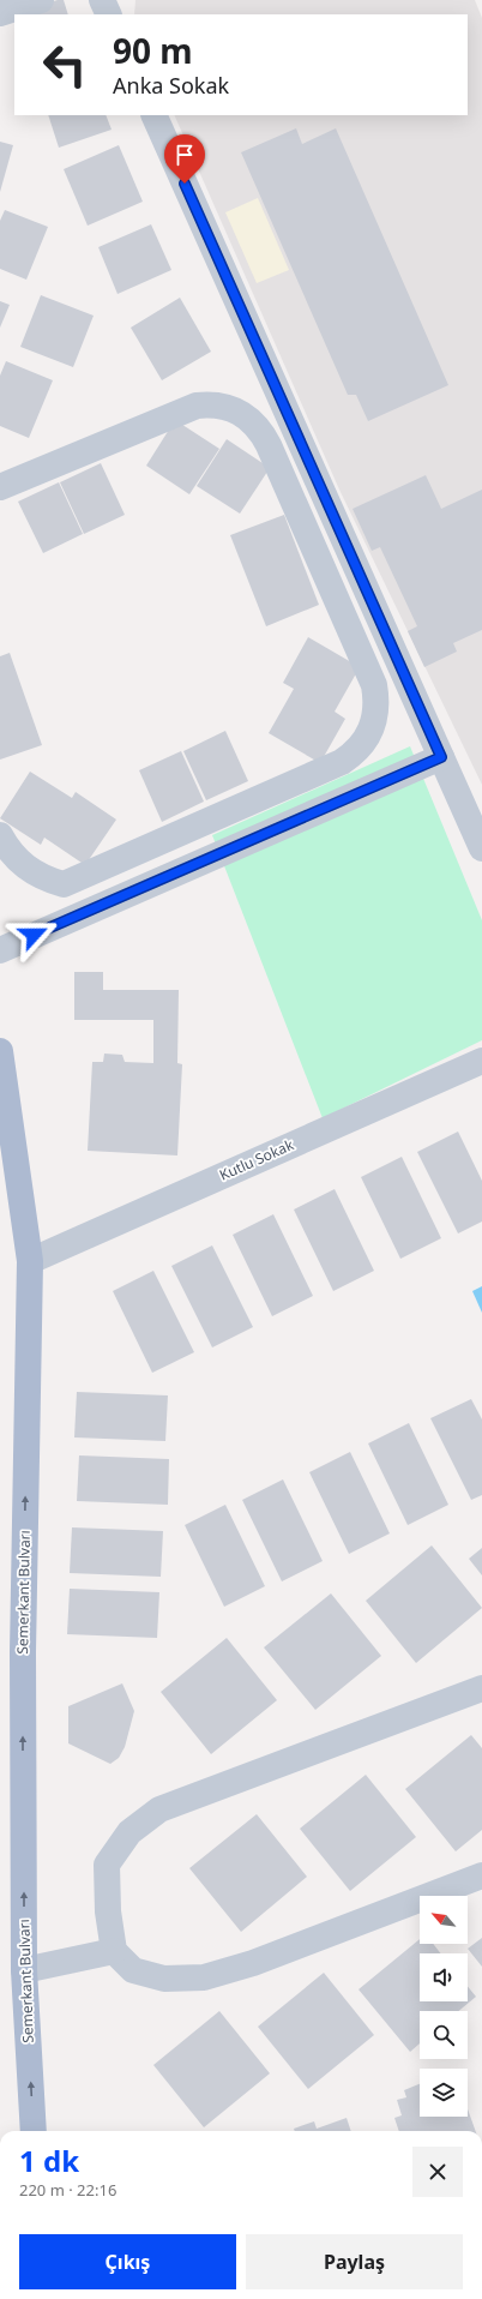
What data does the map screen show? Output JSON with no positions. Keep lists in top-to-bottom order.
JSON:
{
  "streets": {
    "main road": ["Semerkant Bulvarı"],
    "street": ["Kutlu Sokak"]
  },
  "crossings": [
    ["Kutlu Sokak", "Semerkant Bulvarı"]
  ],
  "one_way": ["Semerkant Bulvarı"],
  "north": "top left",
  "page": {
    "turn": ["90 m", "Anka Sokak"],
    "heading": ["1 dk", "220 m · 22:16"],
    "buttons": ["Çıkış", "Paylaş"]
  }
}
